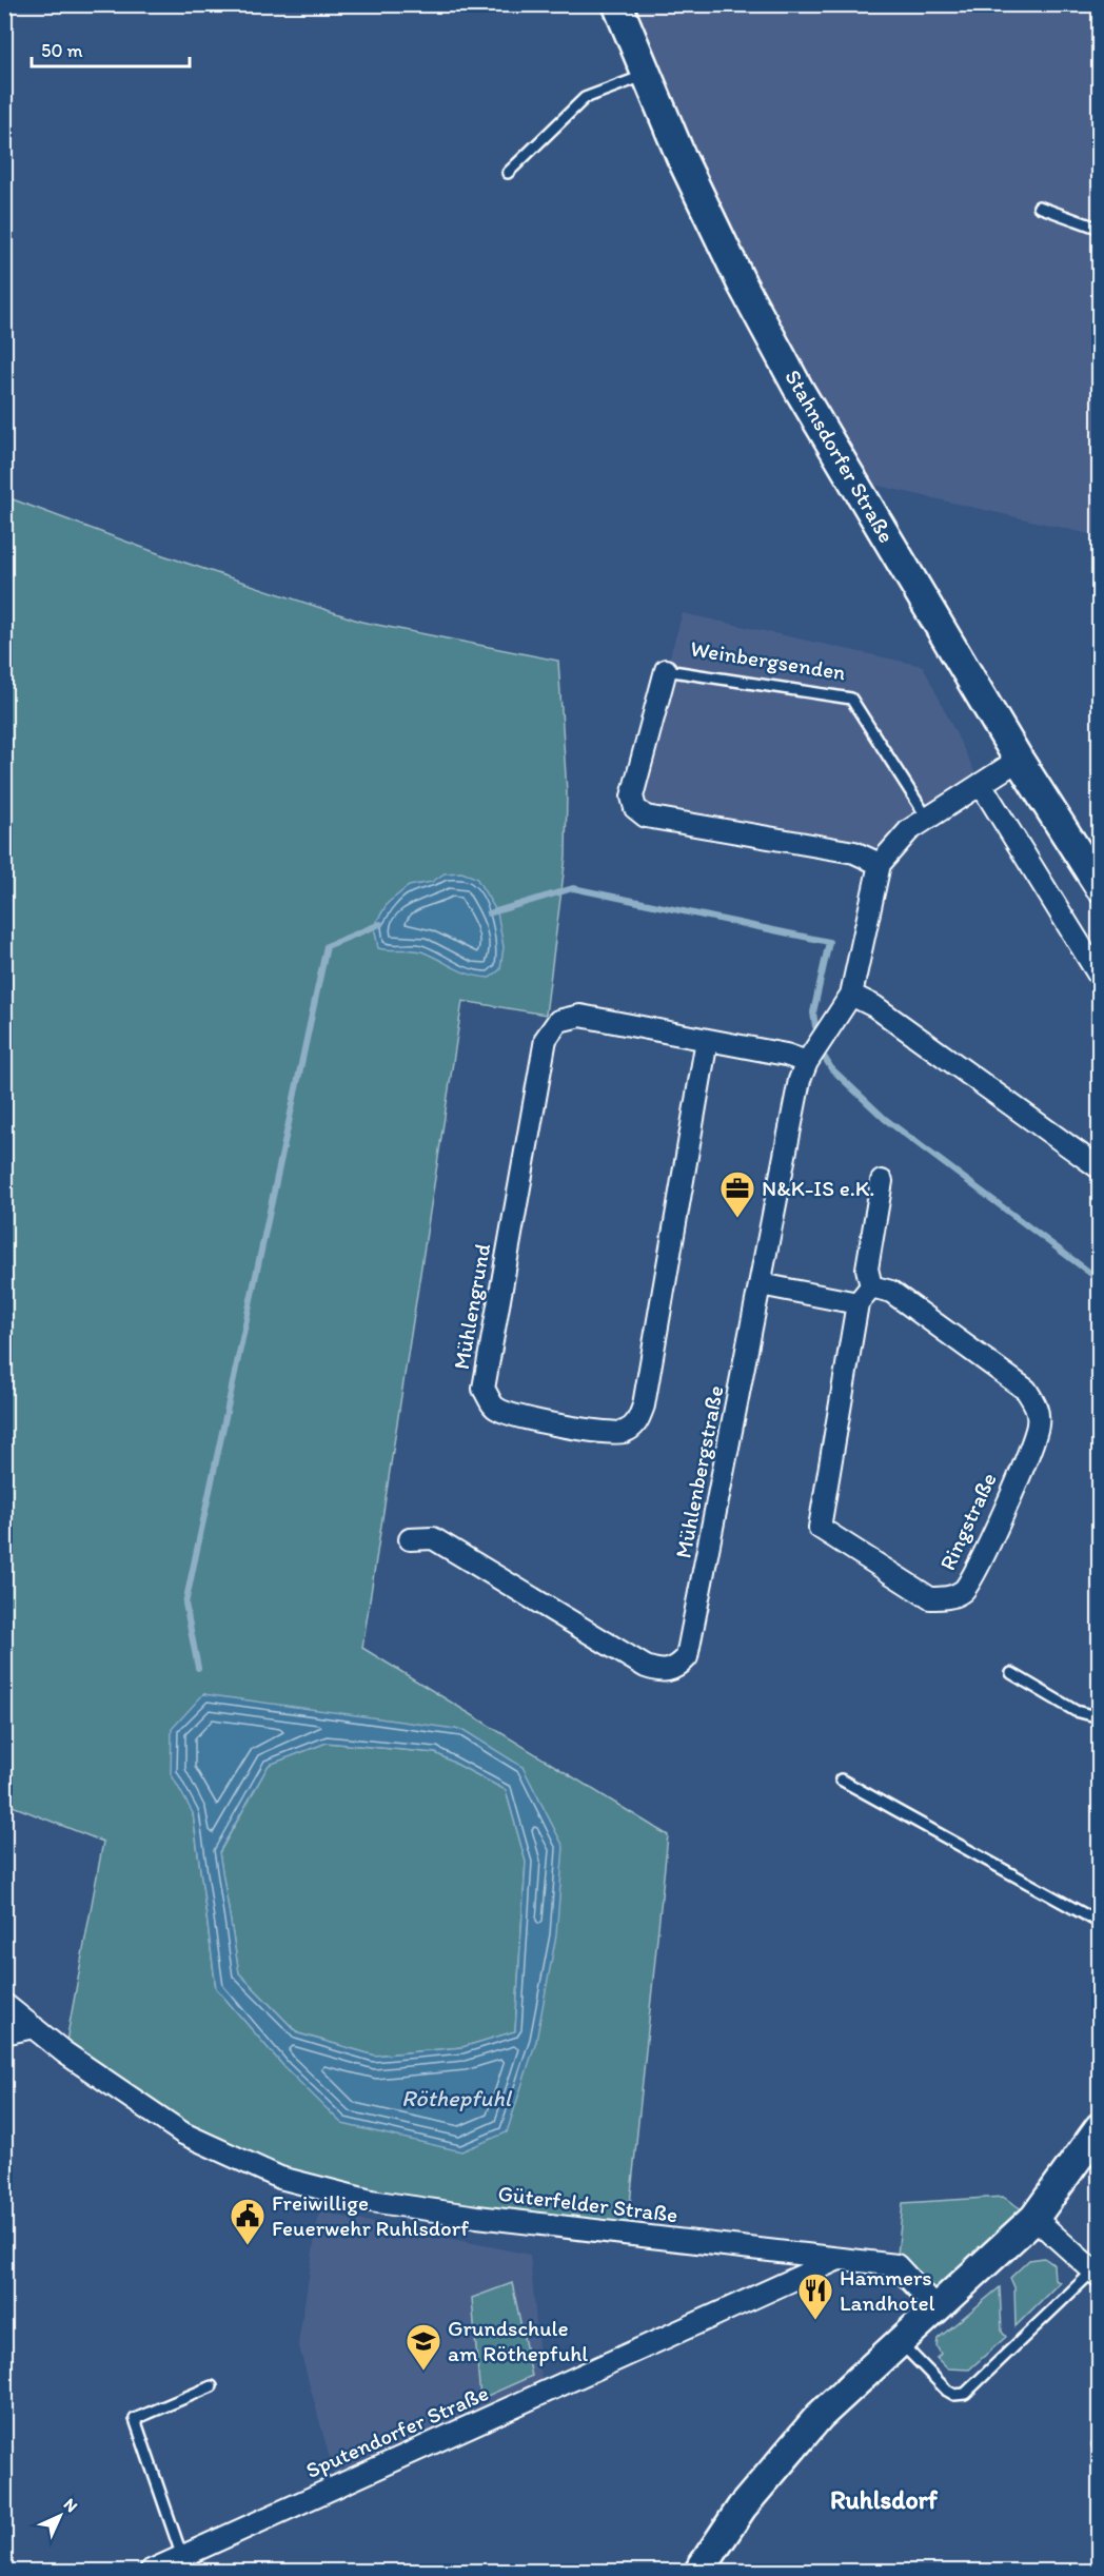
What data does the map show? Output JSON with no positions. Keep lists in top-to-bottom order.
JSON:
{
  "streets": {
    "street": [
      "Stahnsdorfer Straße",
      "Weinbergsenden",
      "Mühlengrund",
      "Mühlenbergstraße",
      "Ringstraße",
      "Güterfelder Straße",
      "Sputendorfer Straße"
    ]
  },
  "crossings": [
    ["Stahnsdorfer Straße", "Mühlenbergstraße"],
    ["Weinbergsenden", "Mühlenbergstraße"],
    ["Mühlengrund", "Mühlenbergstraße"],
    ["Güterfelder Straße", "Sputendorfer Straße"]
  ],
  "districts": ["Ruhlsdorf"],
  "water": ["Röthepfuhl"],
  "places": {
    "office": ["N&K-IS e.K."],
    "public building": ["Freiwillige Feuerwehr Ruhlsdorf"],
    "restaurant": ["Hammers Landhotel"],
    "school or university": ["Grundschule am Röthepfuhl"]
  },
  "scale_bar": "50 m",
  "north": "top right"
}
